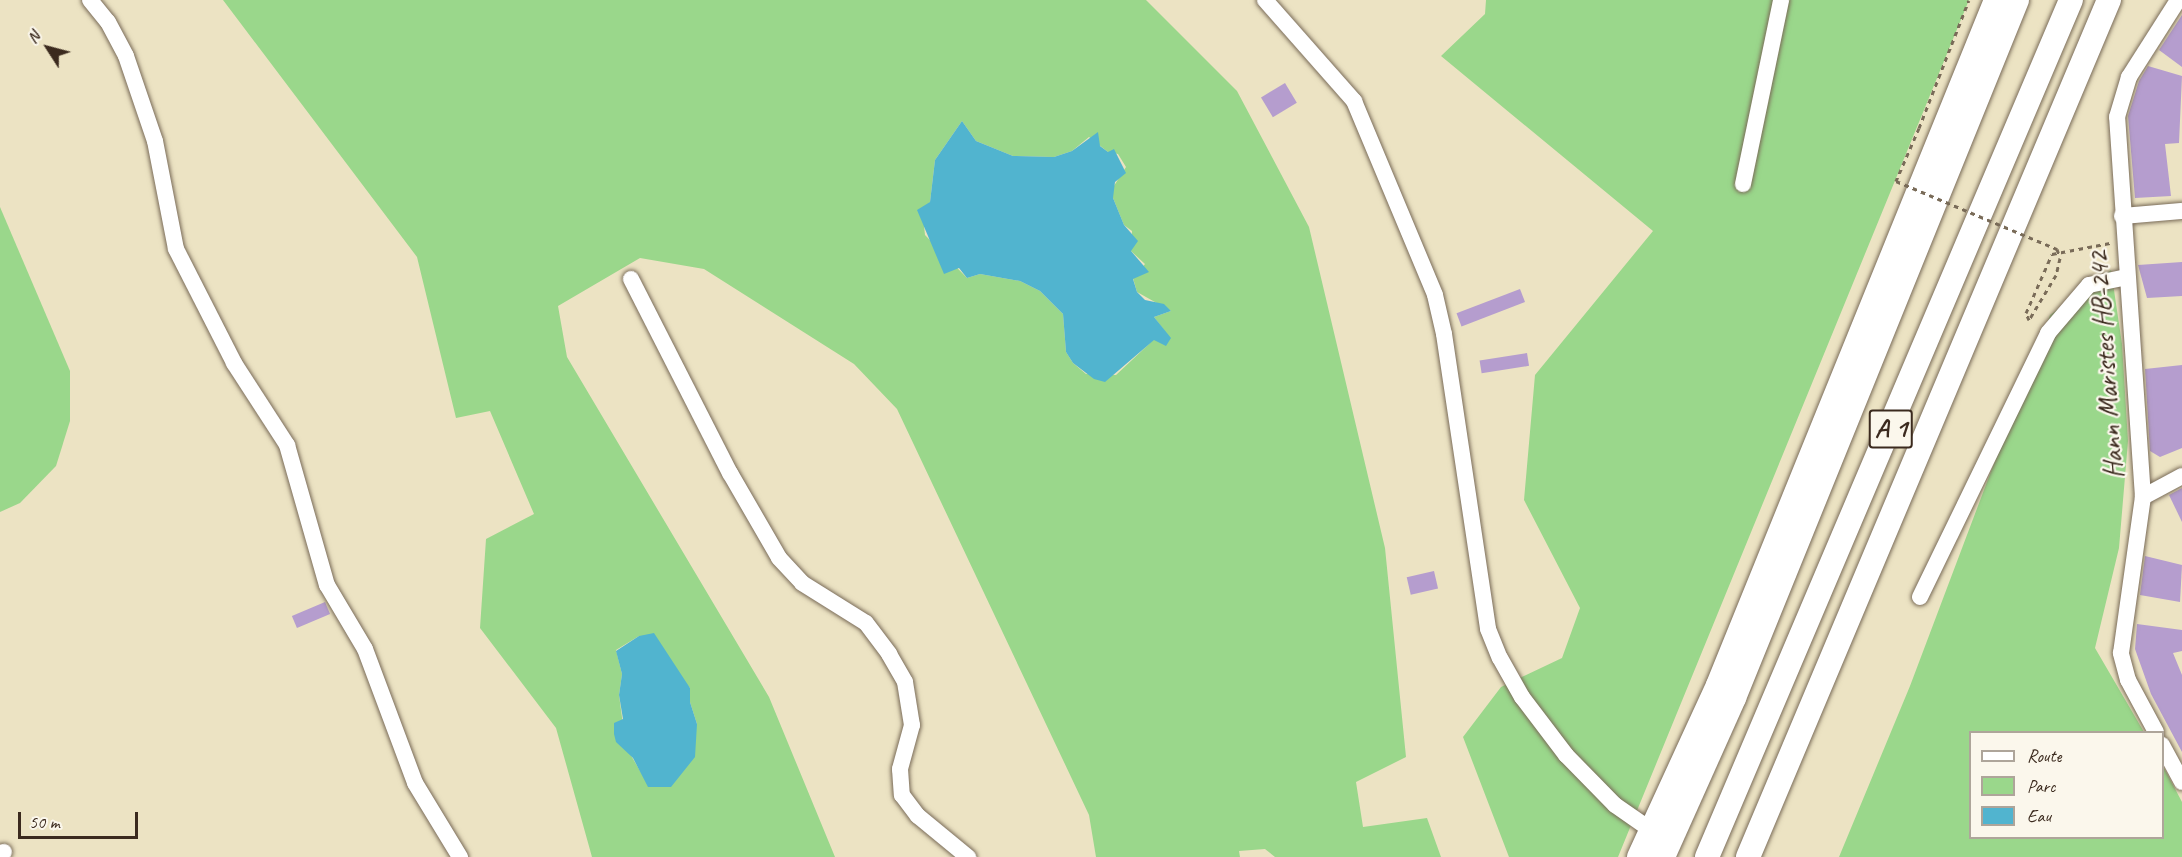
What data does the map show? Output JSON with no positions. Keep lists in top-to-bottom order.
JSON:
{
  "streets": {
    "highway": ["A 1"],
    "street": ["Hann Maristes HB-242"]
  },
  "legend": ["Route", "Parc", "Eau"],
  "scale_bar": "50 m",
  "north": "top left"
}
